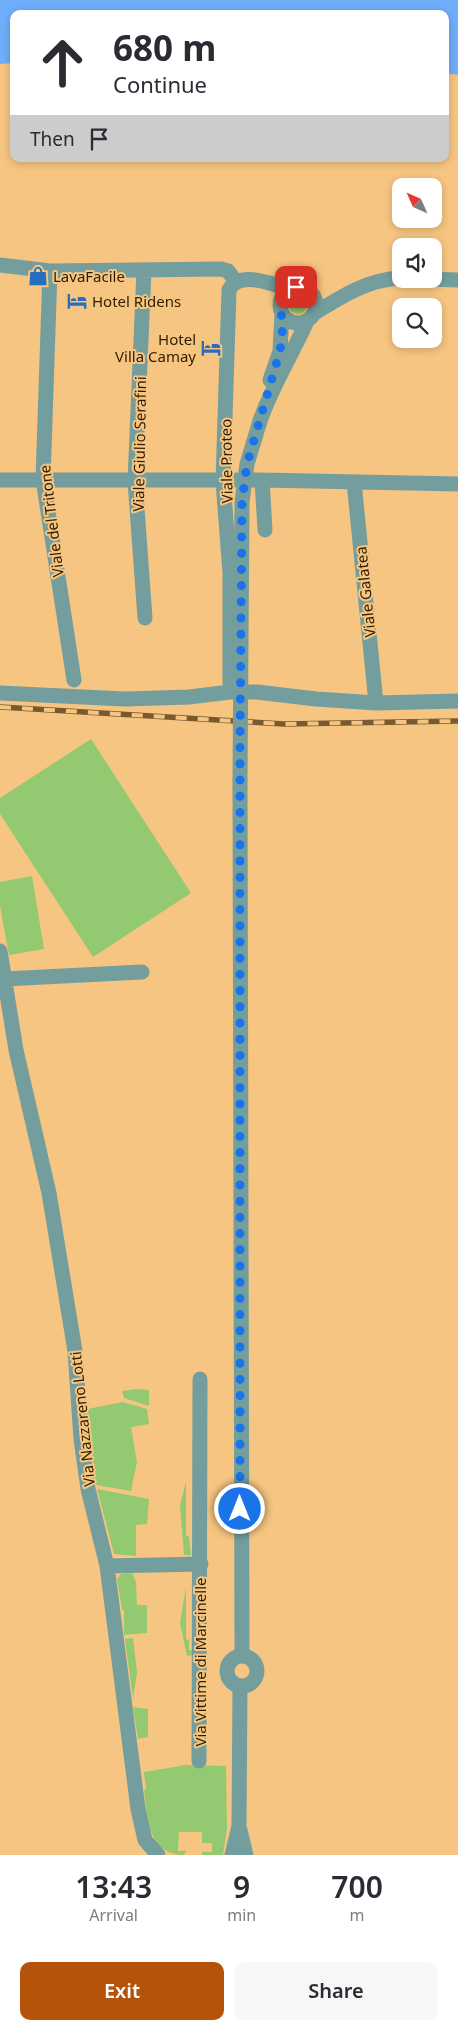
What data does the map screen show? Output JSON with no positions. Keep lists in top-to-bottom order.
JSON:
{
  "streets": {
    "street": [
      "Viale Giulio Serafini",
      "Viale Proteo",
      "Viale del Tritone",
      "Viale Galatea",
      "Via Nazzareno Lotti",
      "Via Vittime di Marcinelle"
    ]
  },
  "crossings": [
    ["Via Nazzareno Lotti", "Via Vittime di Marcinelle"]
  ],
  "places": {
    "shop": ["LavaFacile"],
    "hotel": ["Hotel Ridens", "Hotel Villa Camay"]
  },
  "north": "top left",
  "page": {
    "turn": ["680 m", "Continue"],
    "then": "Then",
    "eta": [
      "13:43",
      "Arrival",
      "9",
      "min",
      "700",
      "m"
    ],
    "buttons": ["Exit", "Share"]
  }
}
